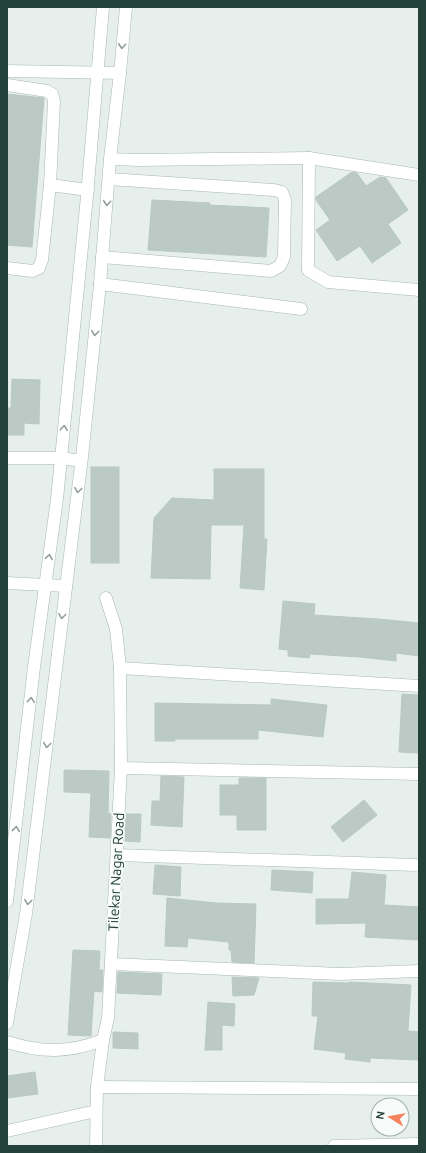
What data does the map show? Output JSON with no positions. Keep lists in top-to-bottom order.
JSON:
{
  "streets": {
    "street": ["Tilekar Nagar Road"]
  },
  "north": "left"
}
